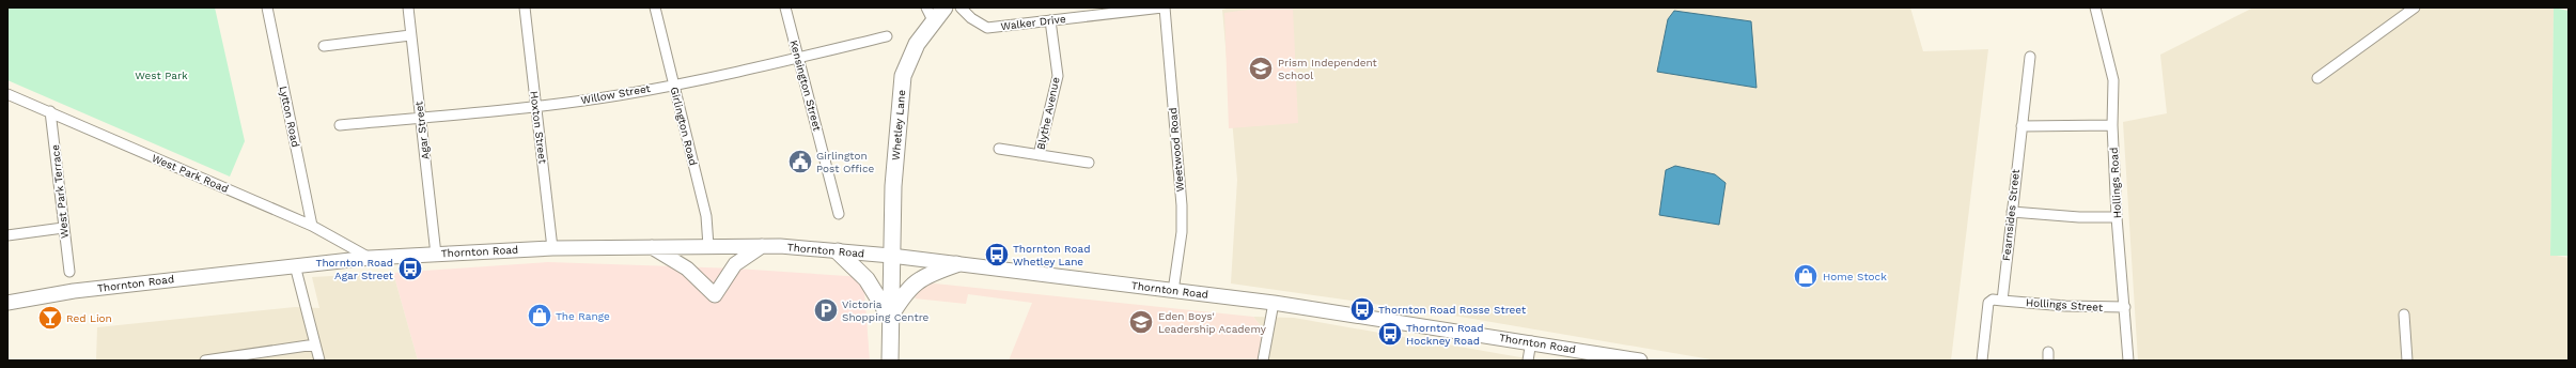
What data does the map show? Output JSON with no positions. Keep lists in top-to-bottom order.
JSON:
{
  "streets": {
    "main road": ["Whetley Lane", "Thornton Road"],
    "street": [
      "Walker Drive",
      "Kensington Street",
      "Willow Street",
      "Blythe Avenue",
      "Lytton Road",
      "Girlington Road",
      "Hoxton Street",
      "Agar Street",
      "Weetwood Road",
      "West Park Road",
      "Hollings Road",
      "West Park Terrace",
      "Fearnsides Street",
      "Hollings Street"
    ]
  },
  "crossings": [
    ["Walker Drive", "Blythe Avenue"],
    ["Walker Drive", "Weetwood Road"],
    ["Kensington Street", "Willow Street"],
    ["Willow Street", "Girlington Road"],
    ["Willow Street", "Hoxton Street"],
    ["Willow Street", "Agar Street"],
    ["Lytton Road", "West Park Road"],
    ["Whetley Lane", "Thornton Road"],
    ["Girlington Road", "Thornton Road"],
    ["Hoxton Street", "Thornton Road"],
    ["Agar Street", "Thornton Road"],
    ["Weetwood Road", "Thornton Road"],
    ["West Park Road", "West Park Terrace"],
    ["West Park Road", "Thornton Road"],
    ["Hollings Road", "Hollings Street"],
    ["Fearnsides Street", "Hollings Street"]
  ],
  "parks": ["West Park"],
  "places": {
    "school or university": ["Prism Independent School", "Eden Boys' Leadership Academy"],
    "public building": ["Girlington Post Office"],
    "bus stop": [
      "Thornton Road Whetley Lane",
      "Thornton Road Agar Street",
      "Thornton Road Rosse Street",
      "Thornton Road Hockney Road"
    ],
    "shop": ["Home Stock", "The Range"],
    "parking": ["Victoria Shopping Centre"],
    "bar": ["Red Lion"]
  }
}
